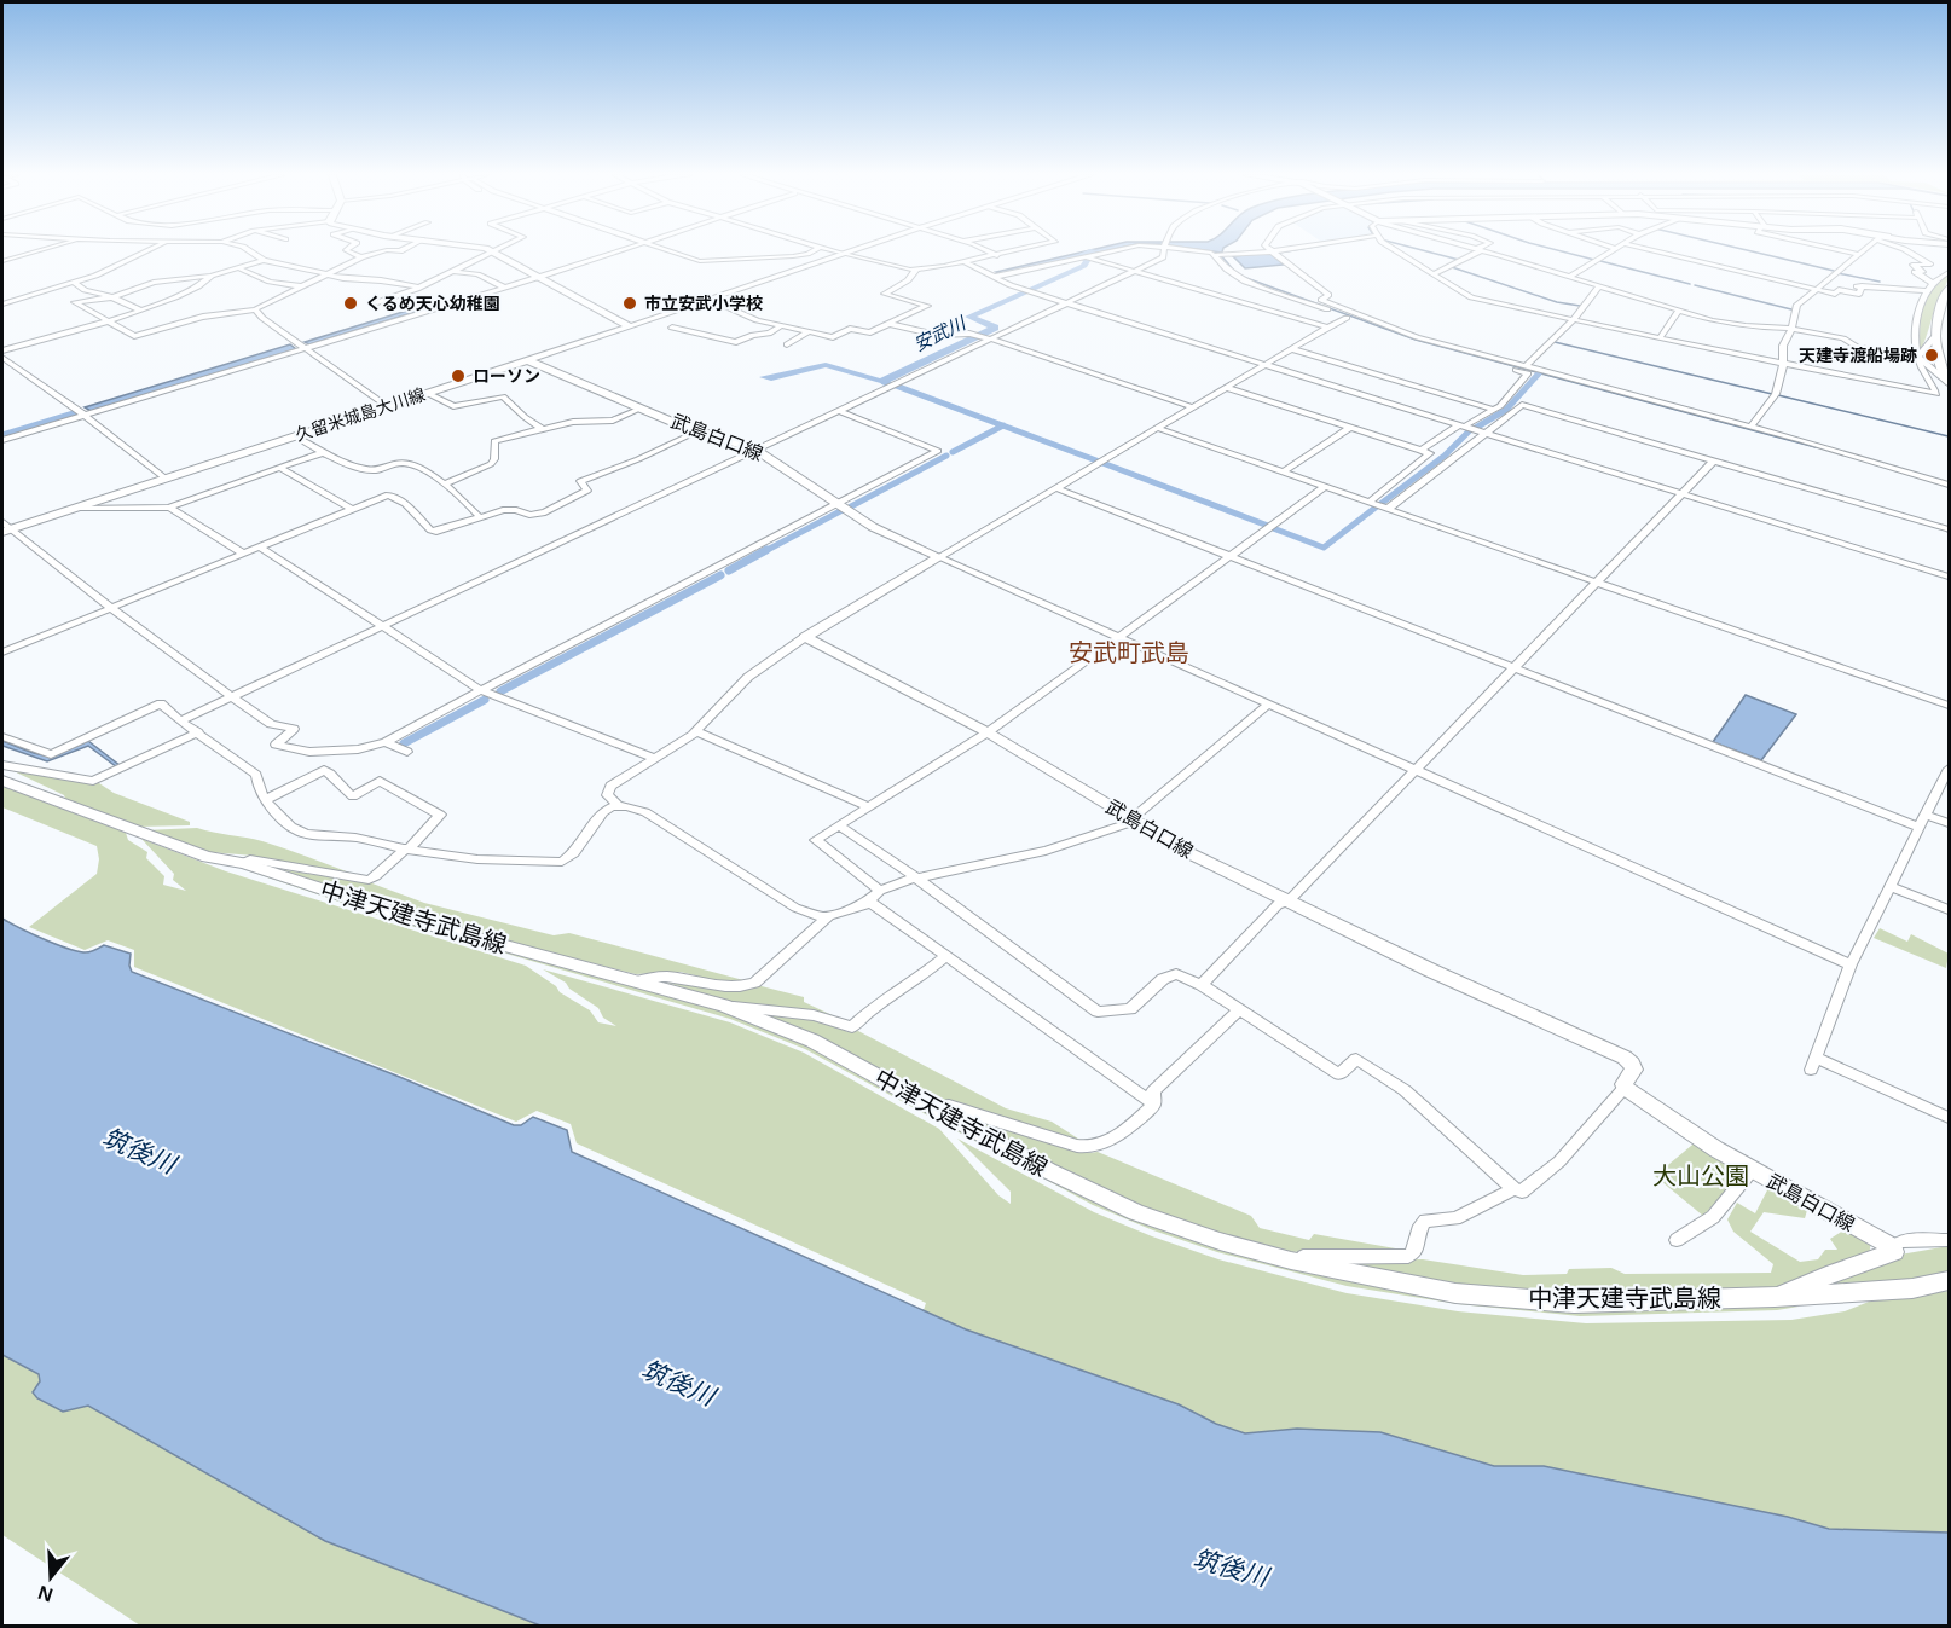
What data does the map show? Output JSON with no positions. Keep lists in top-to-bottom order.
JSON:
{
  "streets": {
    "main road": ["久留米城島大川線", "武島白口線", "中津天建寺武島線"]
  },
  "crossings": [
    ["久留米城島大川線", "武島白口線"]
  ],
  "districts": ["安武町武島"],
  "water": ["安武川", "筑後川"],
  "parks": ["大山公園"],
  "places": [
    "くるめ天心幼稚園",
    "市立安武小学校",
    "天建寺渡船場跡",
    "ローソン"
  ],
  "north": "bottom"
}
